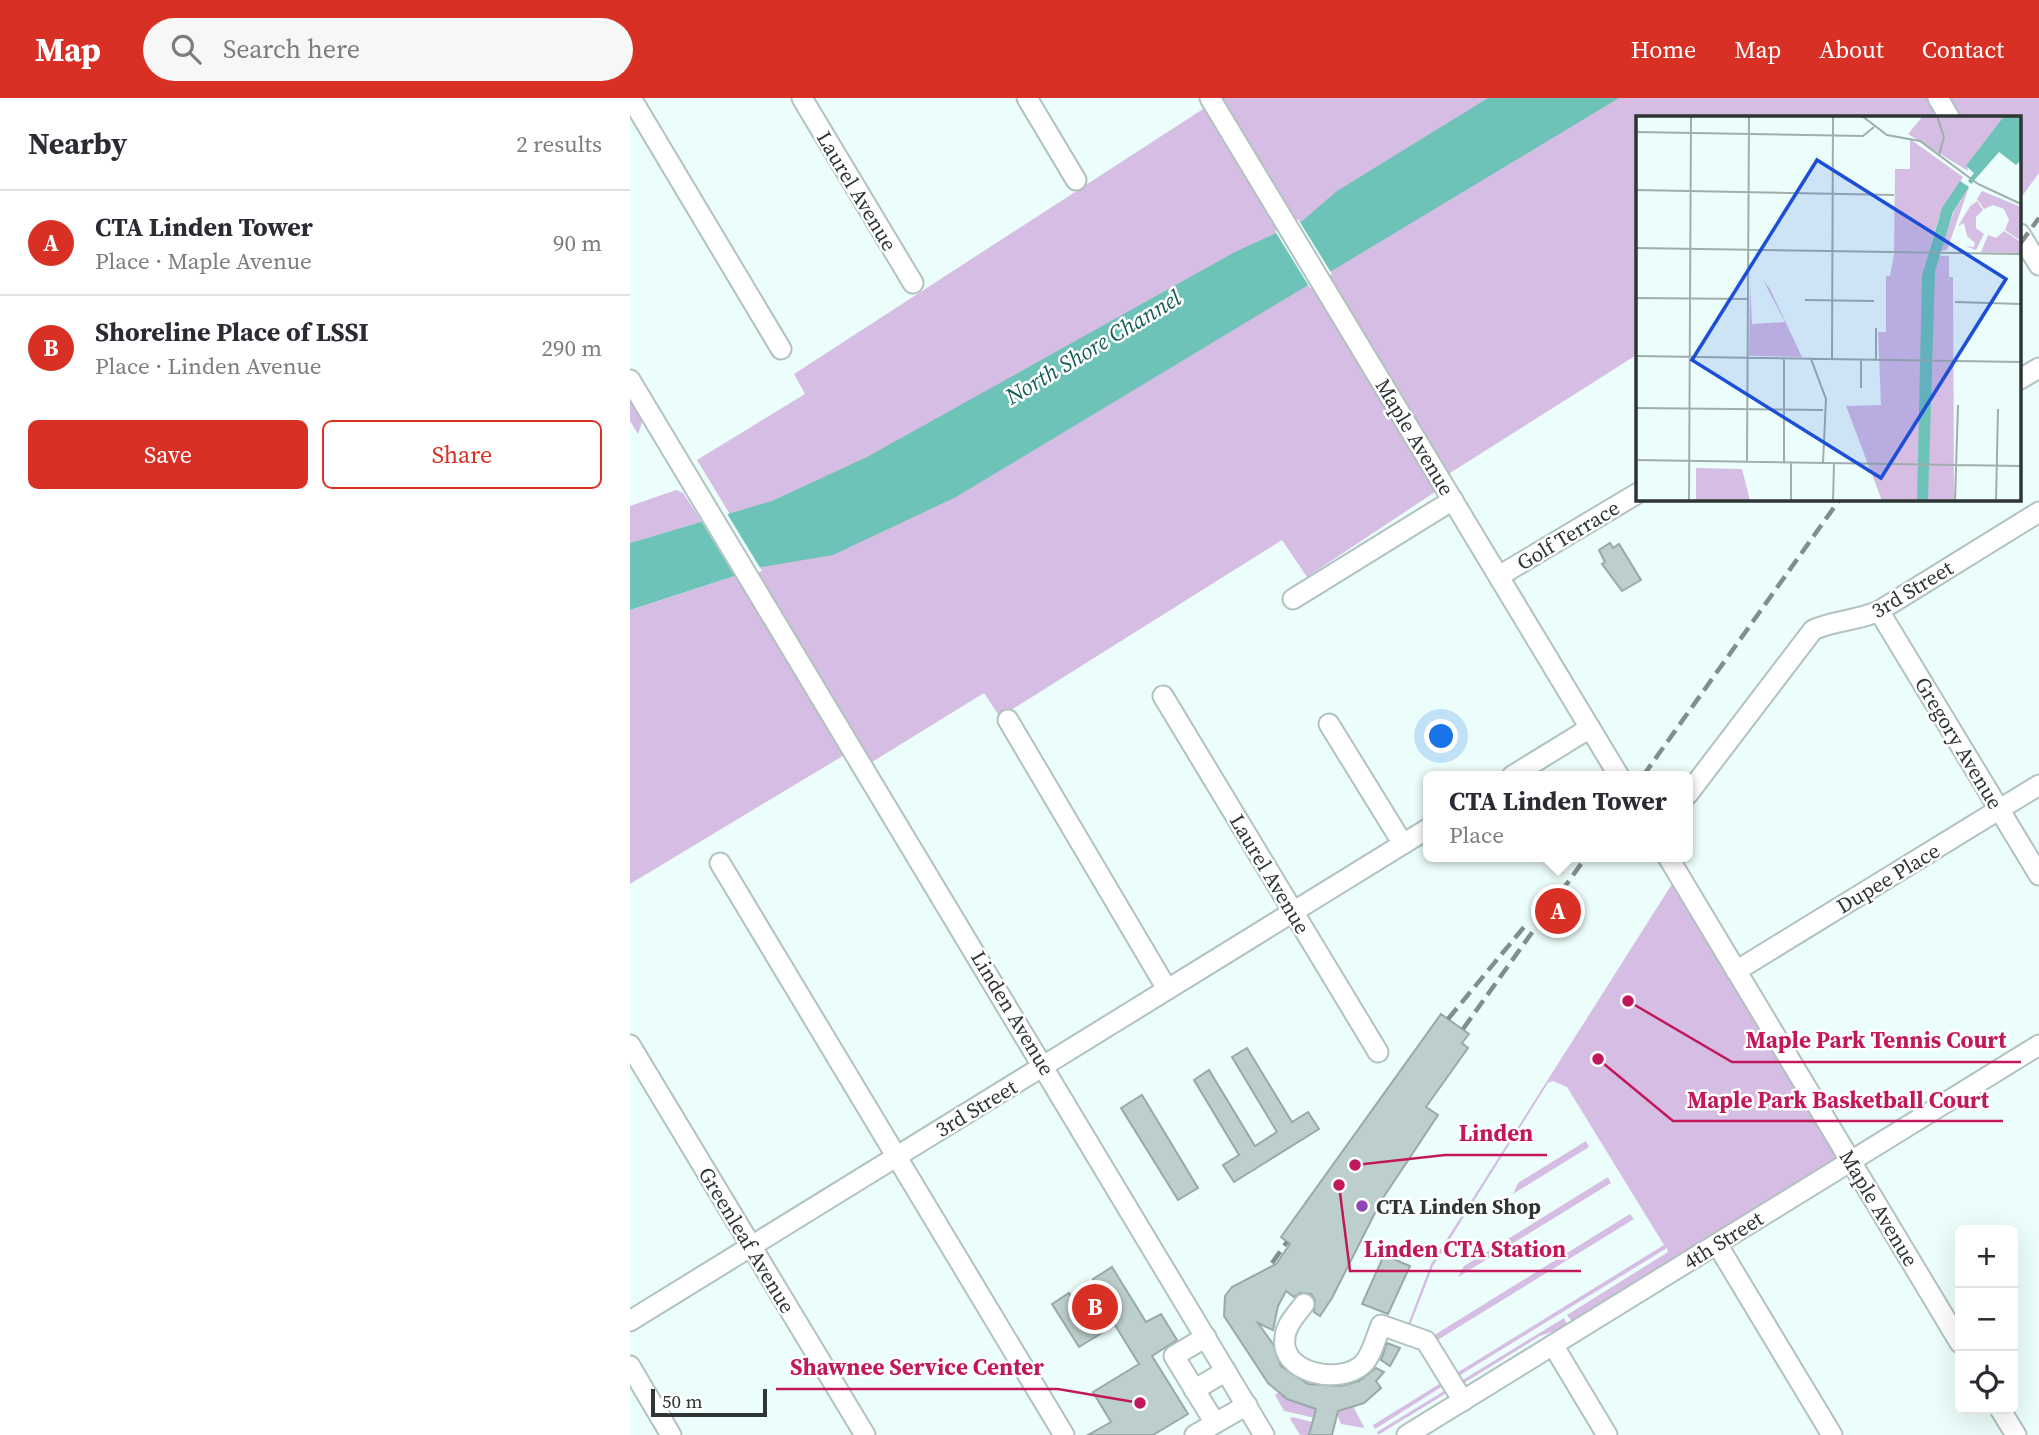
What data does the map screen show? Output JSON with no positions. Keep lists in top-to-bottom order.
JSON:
{
  "streets": {
    "street": [
      "Laurel Avenue",
      "Maple Avenue",
      "Golf Terrace",
      "3rd Street",
      "Gregory Avenue",
      "Dupee Place",
      "Linden Avenue",
      "Greenleaf Avenue",
      "4th Street"
    ]
  },
  "crossings": [
    ["Laurel Avenue", "3rd Street"],
    ["Maple Avenue", "Golf Terrace"],
    ["Maple Avenue", "Dupee Place"],
    ["Maple Avenue", "4th Street"],
    ["3rd Street", "Gregory Avenue"],
    ["3rd Street", "Linden Avenue"],
    ["3rd Street", "Greenleaf Avenue"],
    ["Gregory Avenue", "Dupee Place"]
  ],
  "water": ["North Shore Channel"],
  "places": [
    "Maple Park Tennis Court",
    "Maple Park Basketball Court",
    "Linden",
    "Linden CTA Station",
    "CTA Linden Shop",
    "Shawnee Service Center"
  ],
  "scale_bar": "50 m",
  "page": {
    "header": "Map",
    "search": "Search here",
    "nav": [
      "Home",
      "Map",
      "About",
      "Contact"
    ],
    "heading": ["Nearby", "2 results"],
    "list": [
      {
        "mark": "A",
        "name": "CTA Linden Tower",
        "note": "Place · Maple Avenue",
        "value": "90 m"
      },
      {
        "mark": "B",
        "name": "Shoreline Place of LSSI",
        "note": "Place · Linden Avenue",
        "value": "290 m"
      }
    ],
    "buttons": ["Save", "Share"],
    "popup": ["CTA Linden Tower", "Place"],
    "pins": ["A", "B"],
    "map_buttons": ["+", "−"],
    "scale": "50 m"
  }
}
